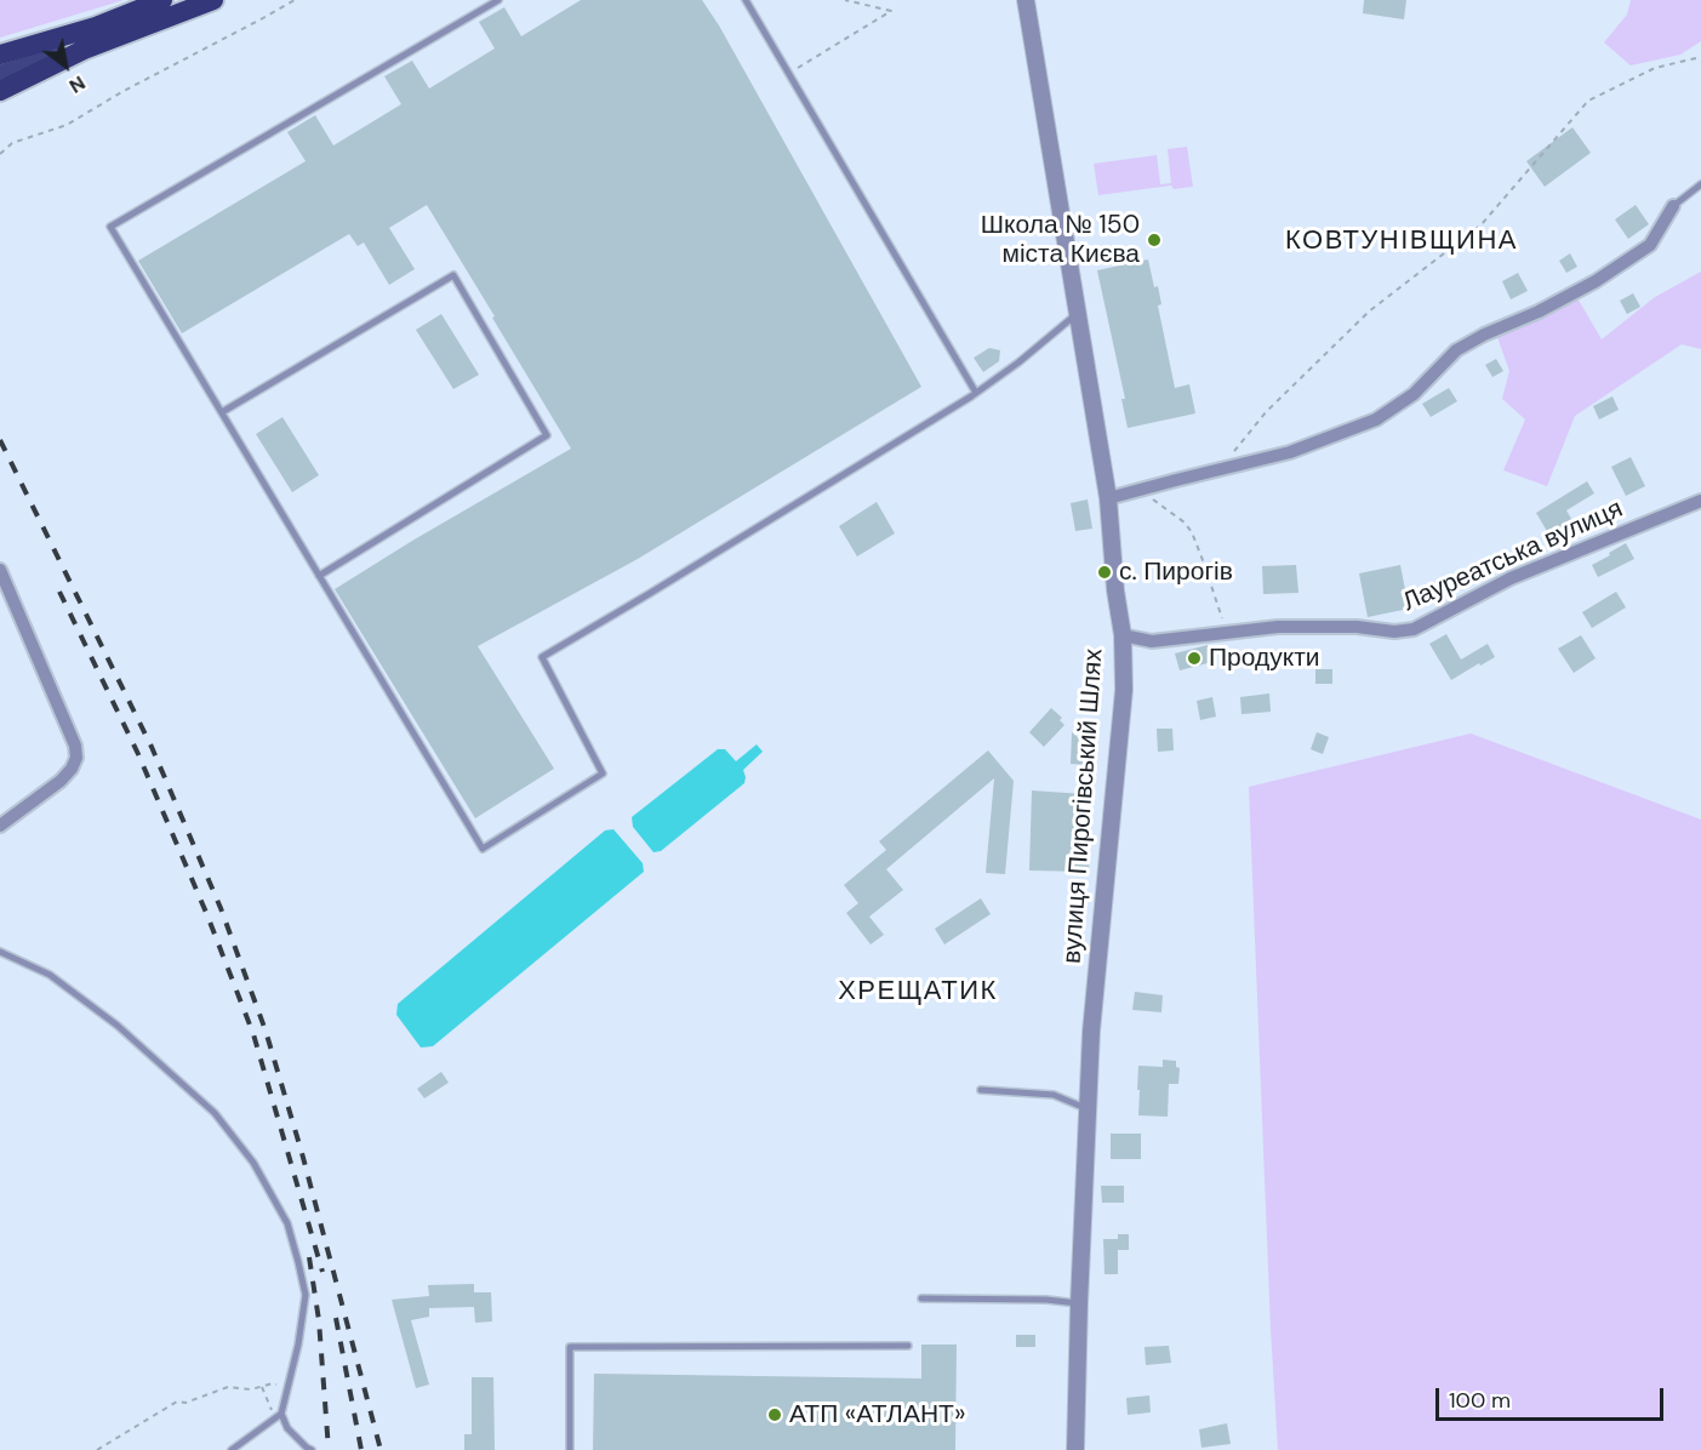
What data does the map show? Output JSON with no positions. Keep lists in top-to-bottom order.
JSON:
{
  "streets": {
    "street": ["Лауреатська вулиця", "вулиця Пирогівський Шлях"]
  },
  "crossings": [
    ["Лауреатська вулиця", "вулиця Пирогівський Шлях"]
  ],
  "districts": ["КОВТУНІВЩИНА", "ХРЕЩАТИК"],
  "places": [
    "Школа № 150 міста Києва",
    "с. Пирогів",
    "Продукти",
    "АТП «АТЛАНТ»"
  ],
  "scale_bar": "100 m",
  "north": "bottom right"
}
